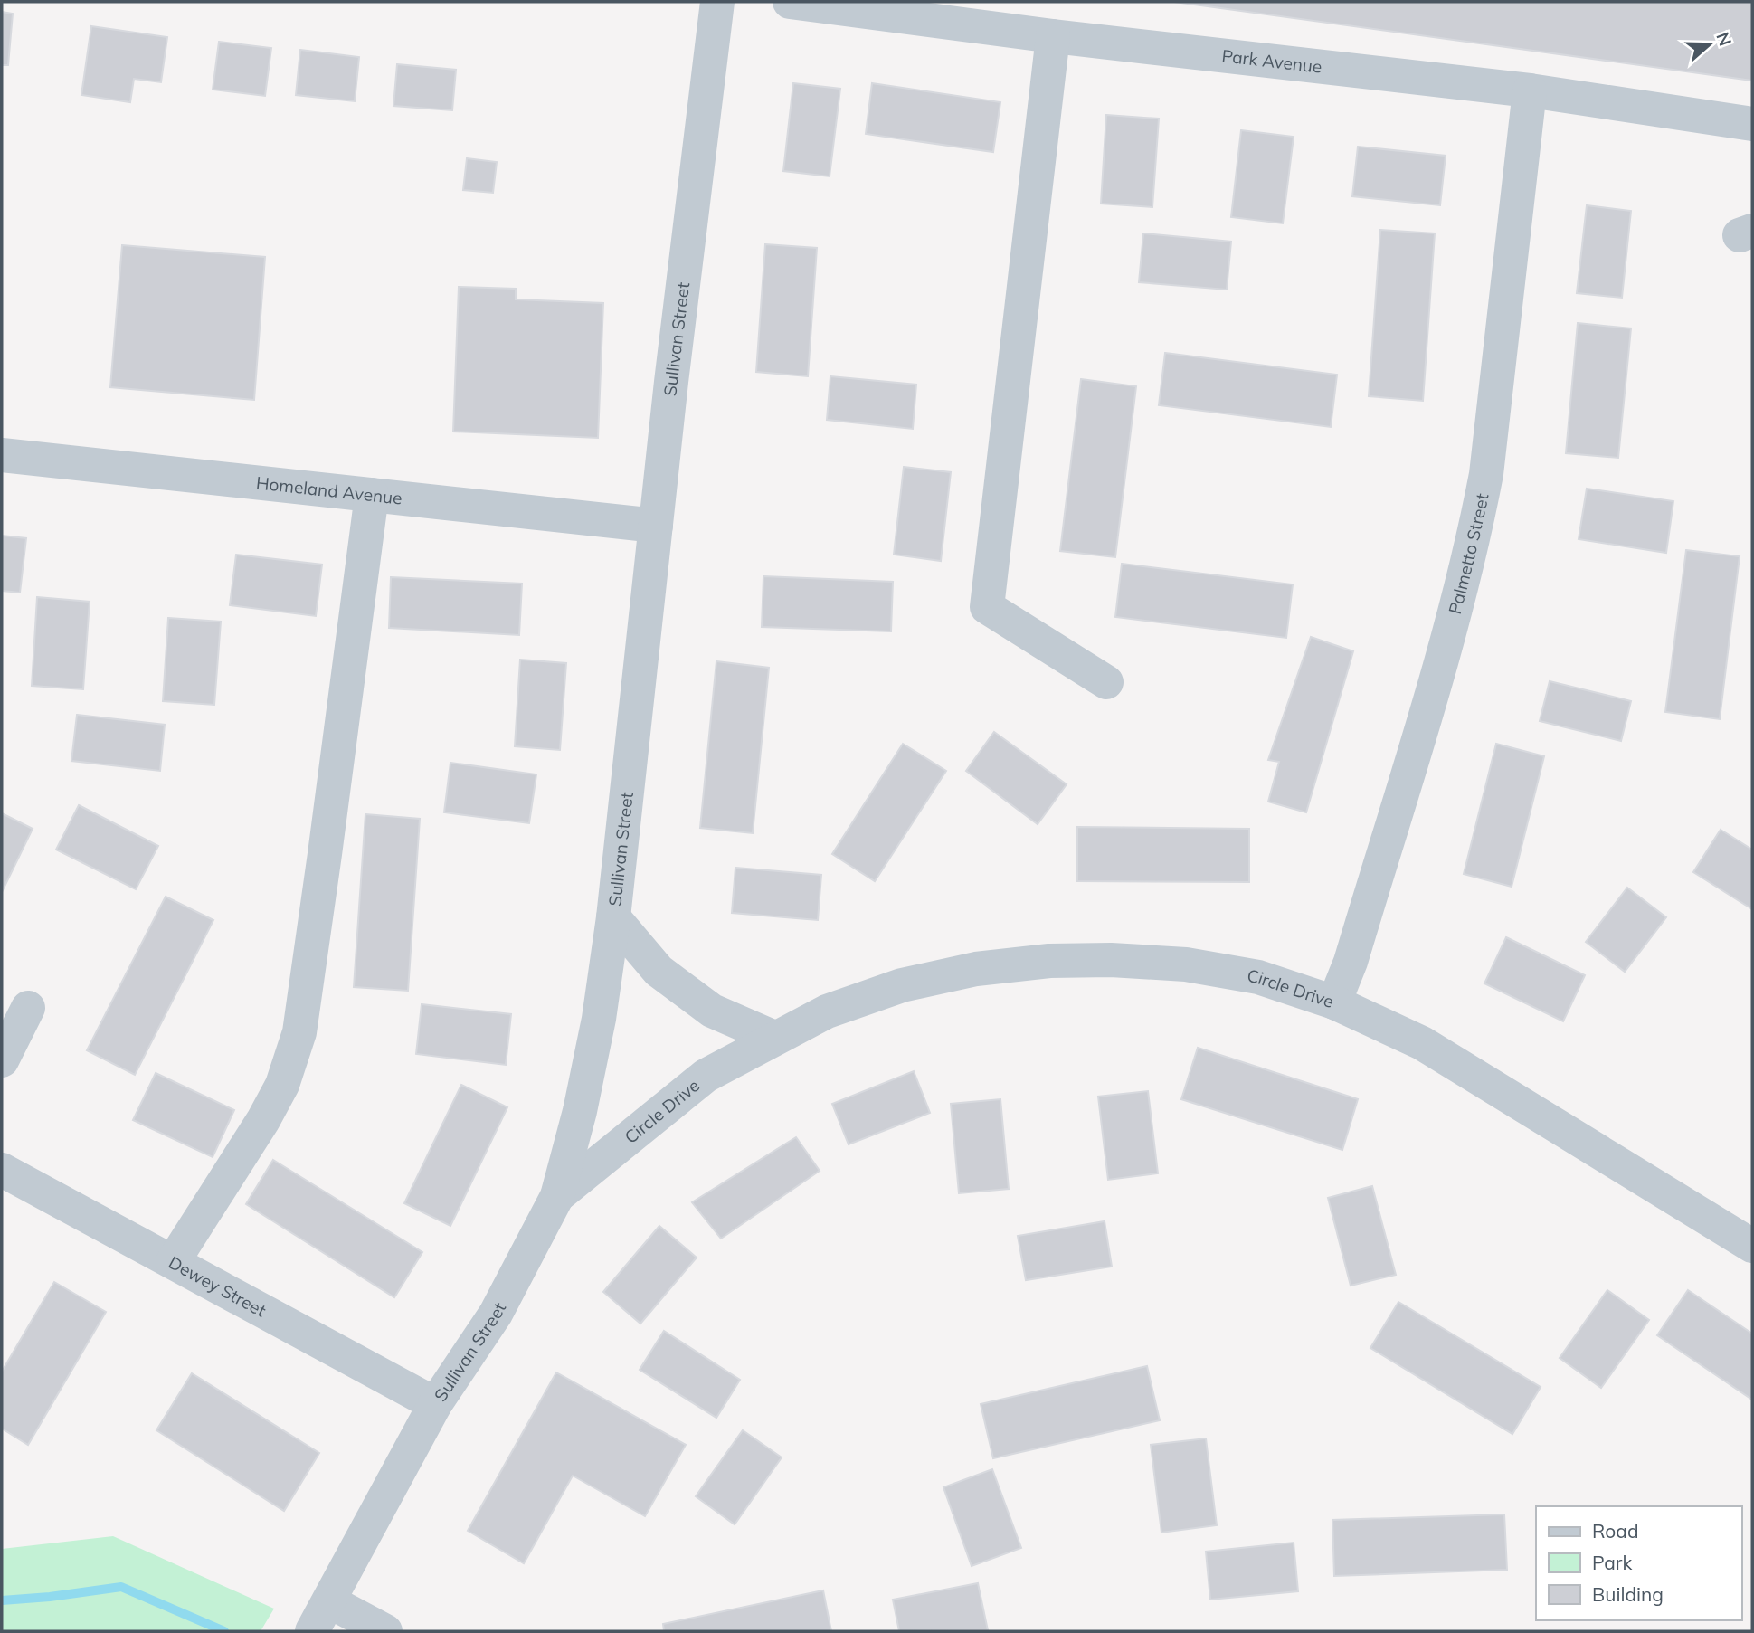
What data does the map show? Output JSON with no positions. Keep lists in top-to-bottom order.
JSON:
{
  "streets": {
    "street": [
      "Park Avenue",
      "Sullivan Street",
      "Homeland Avenue",
      "Palmetto Street",
      "Circle Drive",
      "Dewey Street"
    ]
  },
  "crossings": [
    ["Park Avenue", "Palmetto Street"],
    ["Sullivan Street", "Homeland Avenue"],
    ["Sullivan Street", "Circle Drive"],
    ["Sullivan Street", "Dewey Street"],
    ["Palmetto Street", "Circle Drive"]
  ],
  "legend": ["Road", "Park", "Building"],
  "north": "right"
}
